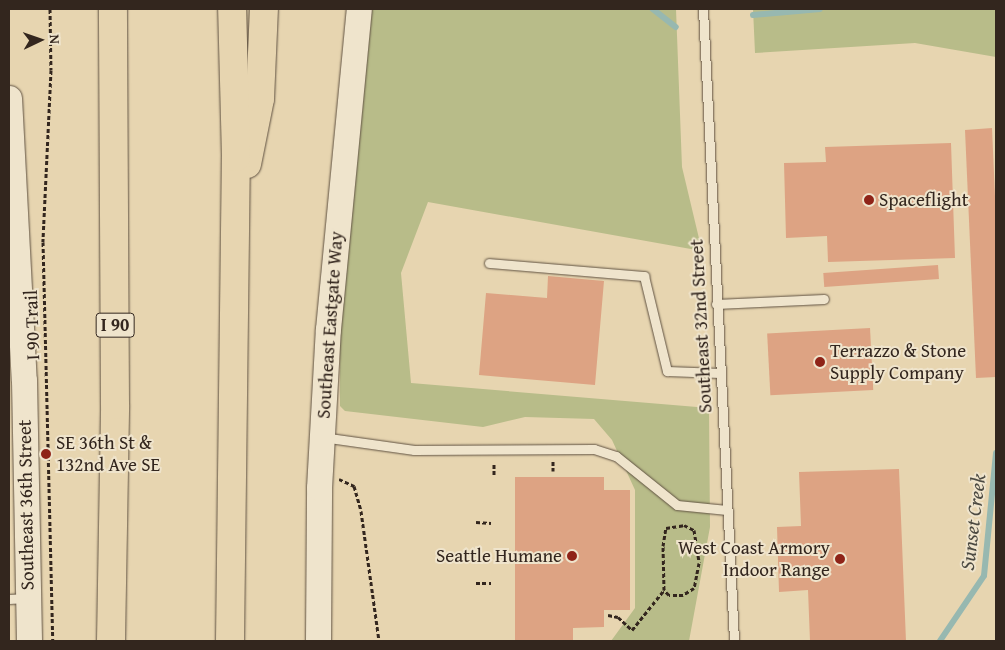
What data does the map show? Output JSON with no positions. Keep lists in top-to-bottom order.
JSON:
{
  "streets": {
    "highway": ["I 90"],
    "main road": ["Southeast Eastgate Way", "Southeast 36th Street"],
    "lane": ["Southeast 32nd Street"],
    "path": ["I 90 Trail"]
  },
  "water": ["Sunset Creek"],
  "places": [
    "Spaceflight",
    "Terrazzo & Stone Supply Company",
    "SE 36th St & 132nd Ave SE",
    "Seattle Humane",
    "West Coast Armory Indoor Range"
  ],
  "north": "right"
}
